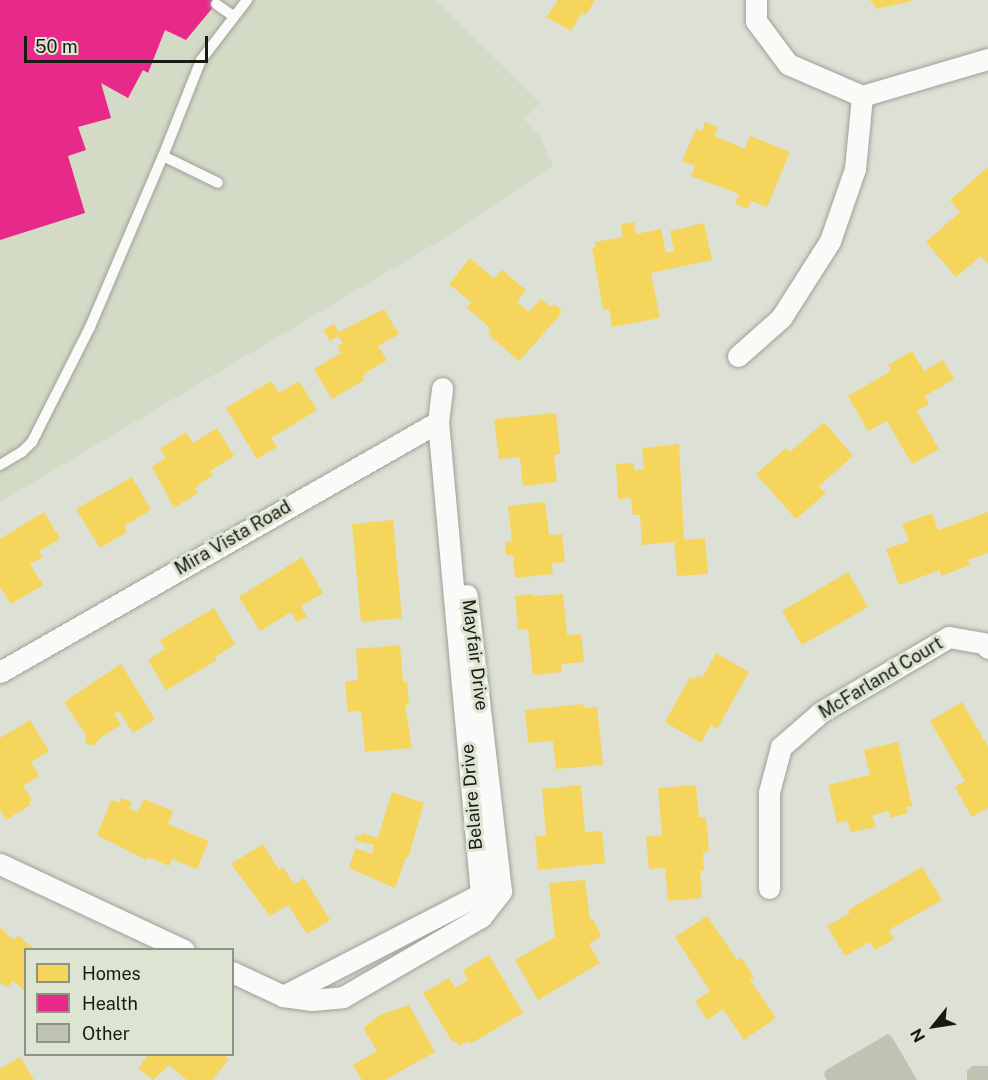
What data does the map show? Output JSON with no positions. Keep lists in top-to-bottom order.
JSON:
{
  "streets": {
    "street": ["Mira Vista Road", "McFarland Court", "Belaire Drive"]
  },
  "crossings": [
    ["Mira Vista Road", "Belaire Drive"]
  ],
  "legend": ["Homes", "Health", "Other"],
  "scale_bar": "50 m",
  "north": "bottom left"
}
